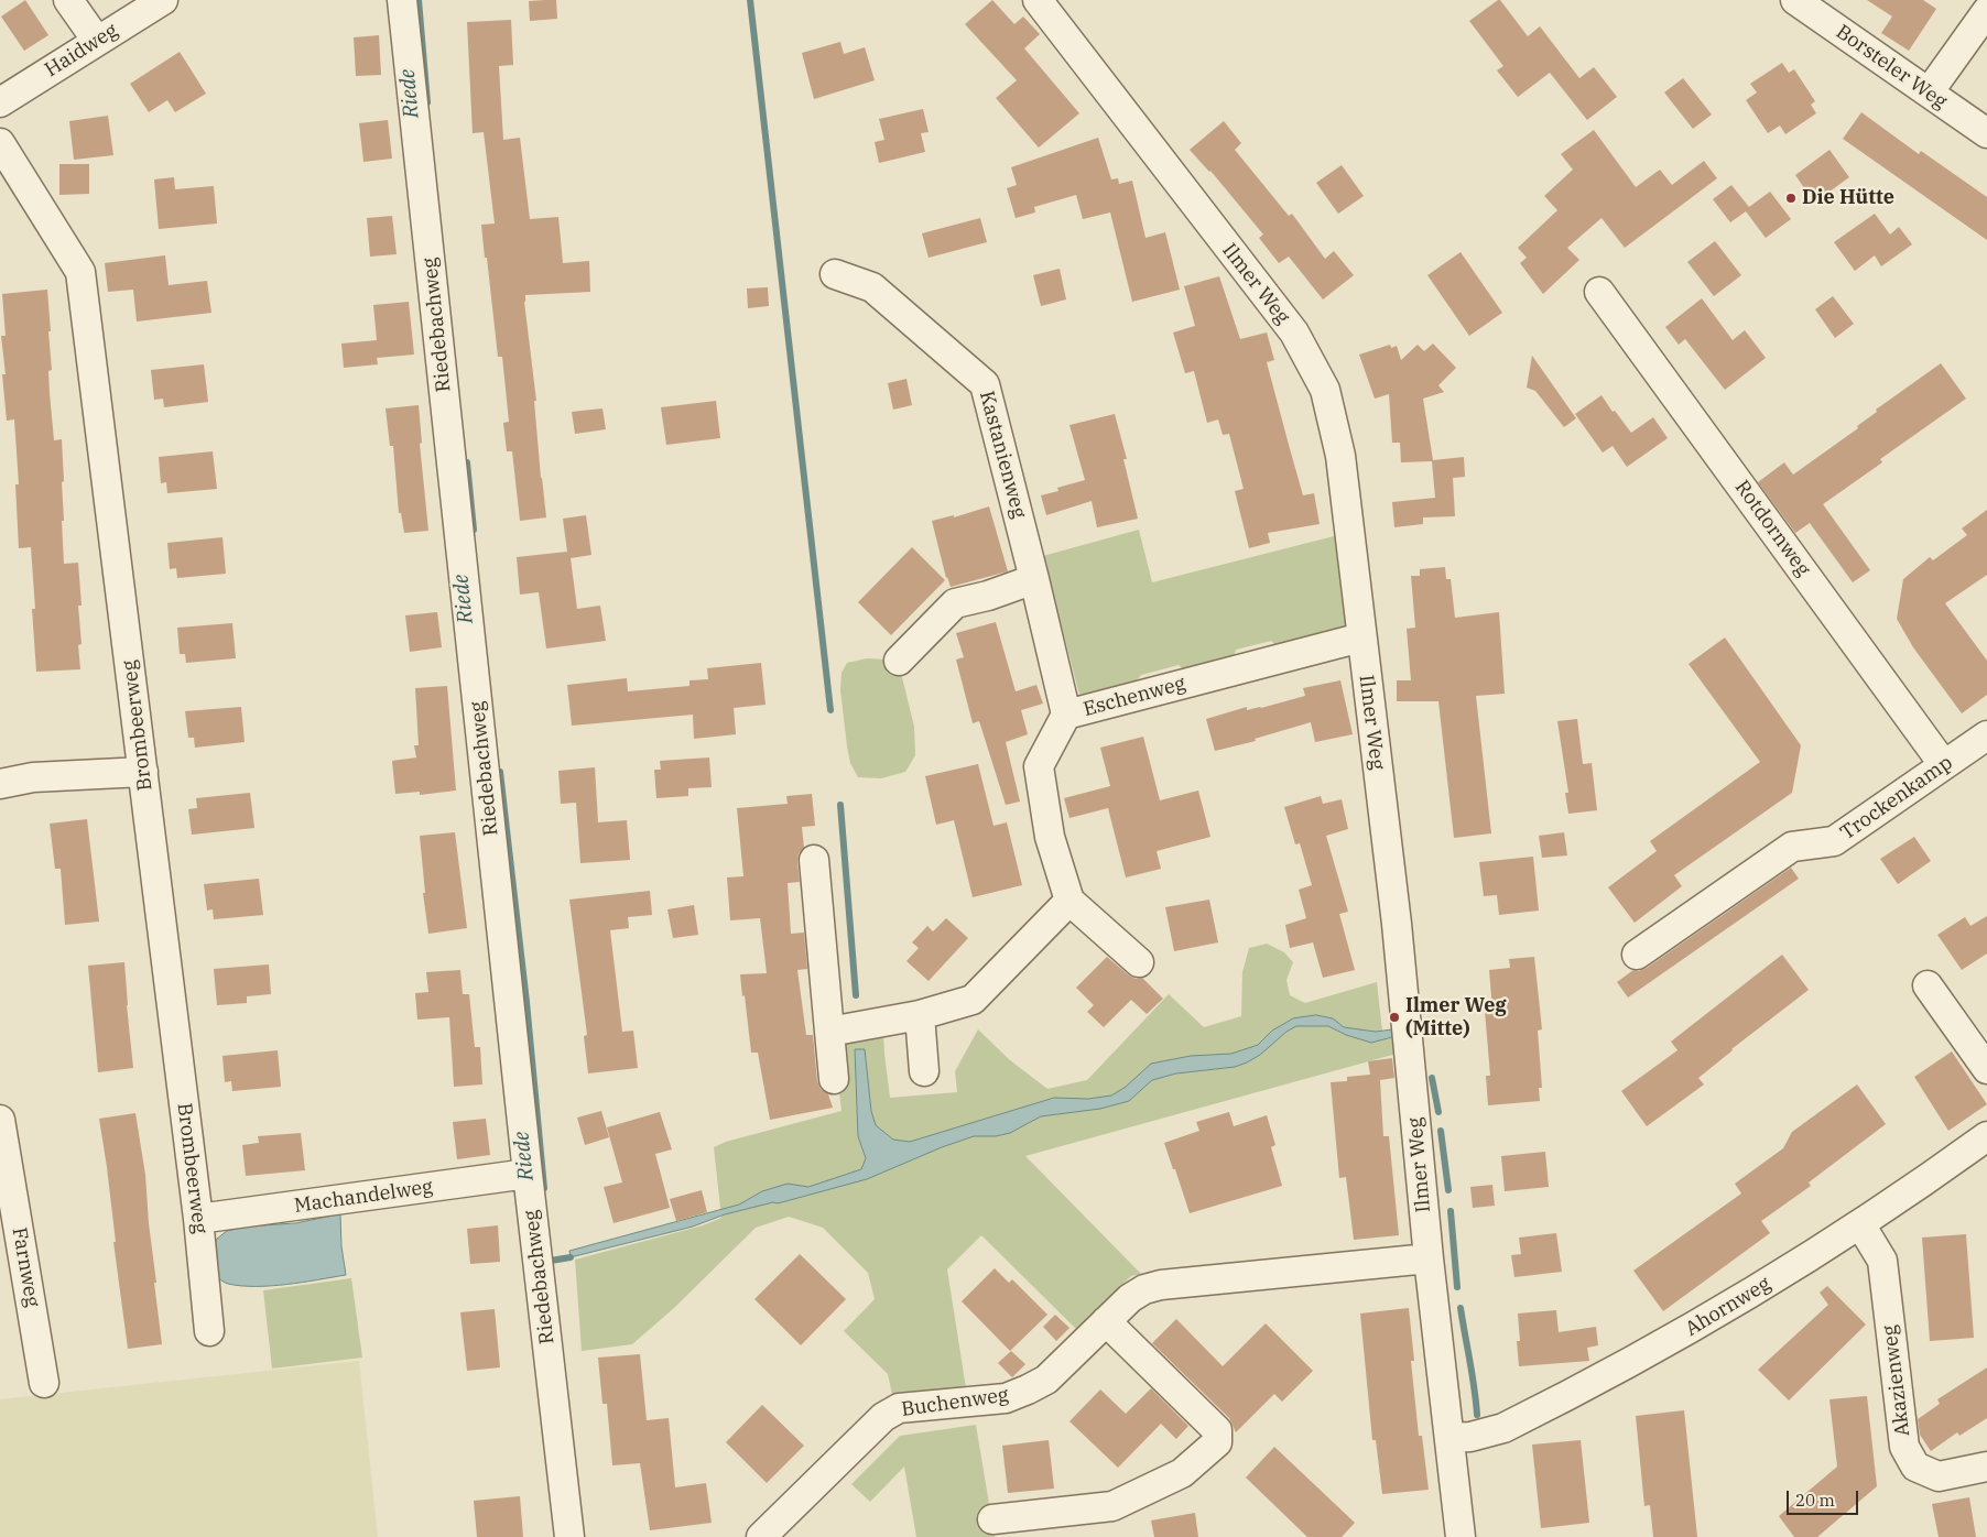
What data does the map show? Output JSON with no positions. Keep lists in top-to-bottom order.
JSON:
{
  "streets": {
    "street": [
      "Haidweg",
      "Borsteler Weg",
      "Ilmer Weg",
      "Riedebachweg",
      "Kastanienweg",
      "Rotdornweg",
      "Eschenweg",
      "Brombeerweg",
      "Trockenkamp",
      "Machandelweg",
      "Farnweg",
      "Ahornweg",
      "Akazienweg",
      "Buchenweg"
    ]
  },
  "crossings": [
    ["Ilmer Weg", "Eschenweg"],
    ["Ilmer Weg", "Ahornweg"],
    ["Ilmer Weg", "Buchenweg"],
    ["Riedebachweg", "Machandelweg"],
    ["Kastanienweg", "Eschenweg"],
    ["Rotdornweg", "Trockenkamp"],
    ["Brombeerweg", "Machandelweg"],
    ["Ahornweg", "Akazienweg"]
  ],
  "water": ["Riede"],
  "places": ["Die Hütte", "Ilmer Weg (Mitte)"],
  "scale_bar": "20 m"
}
